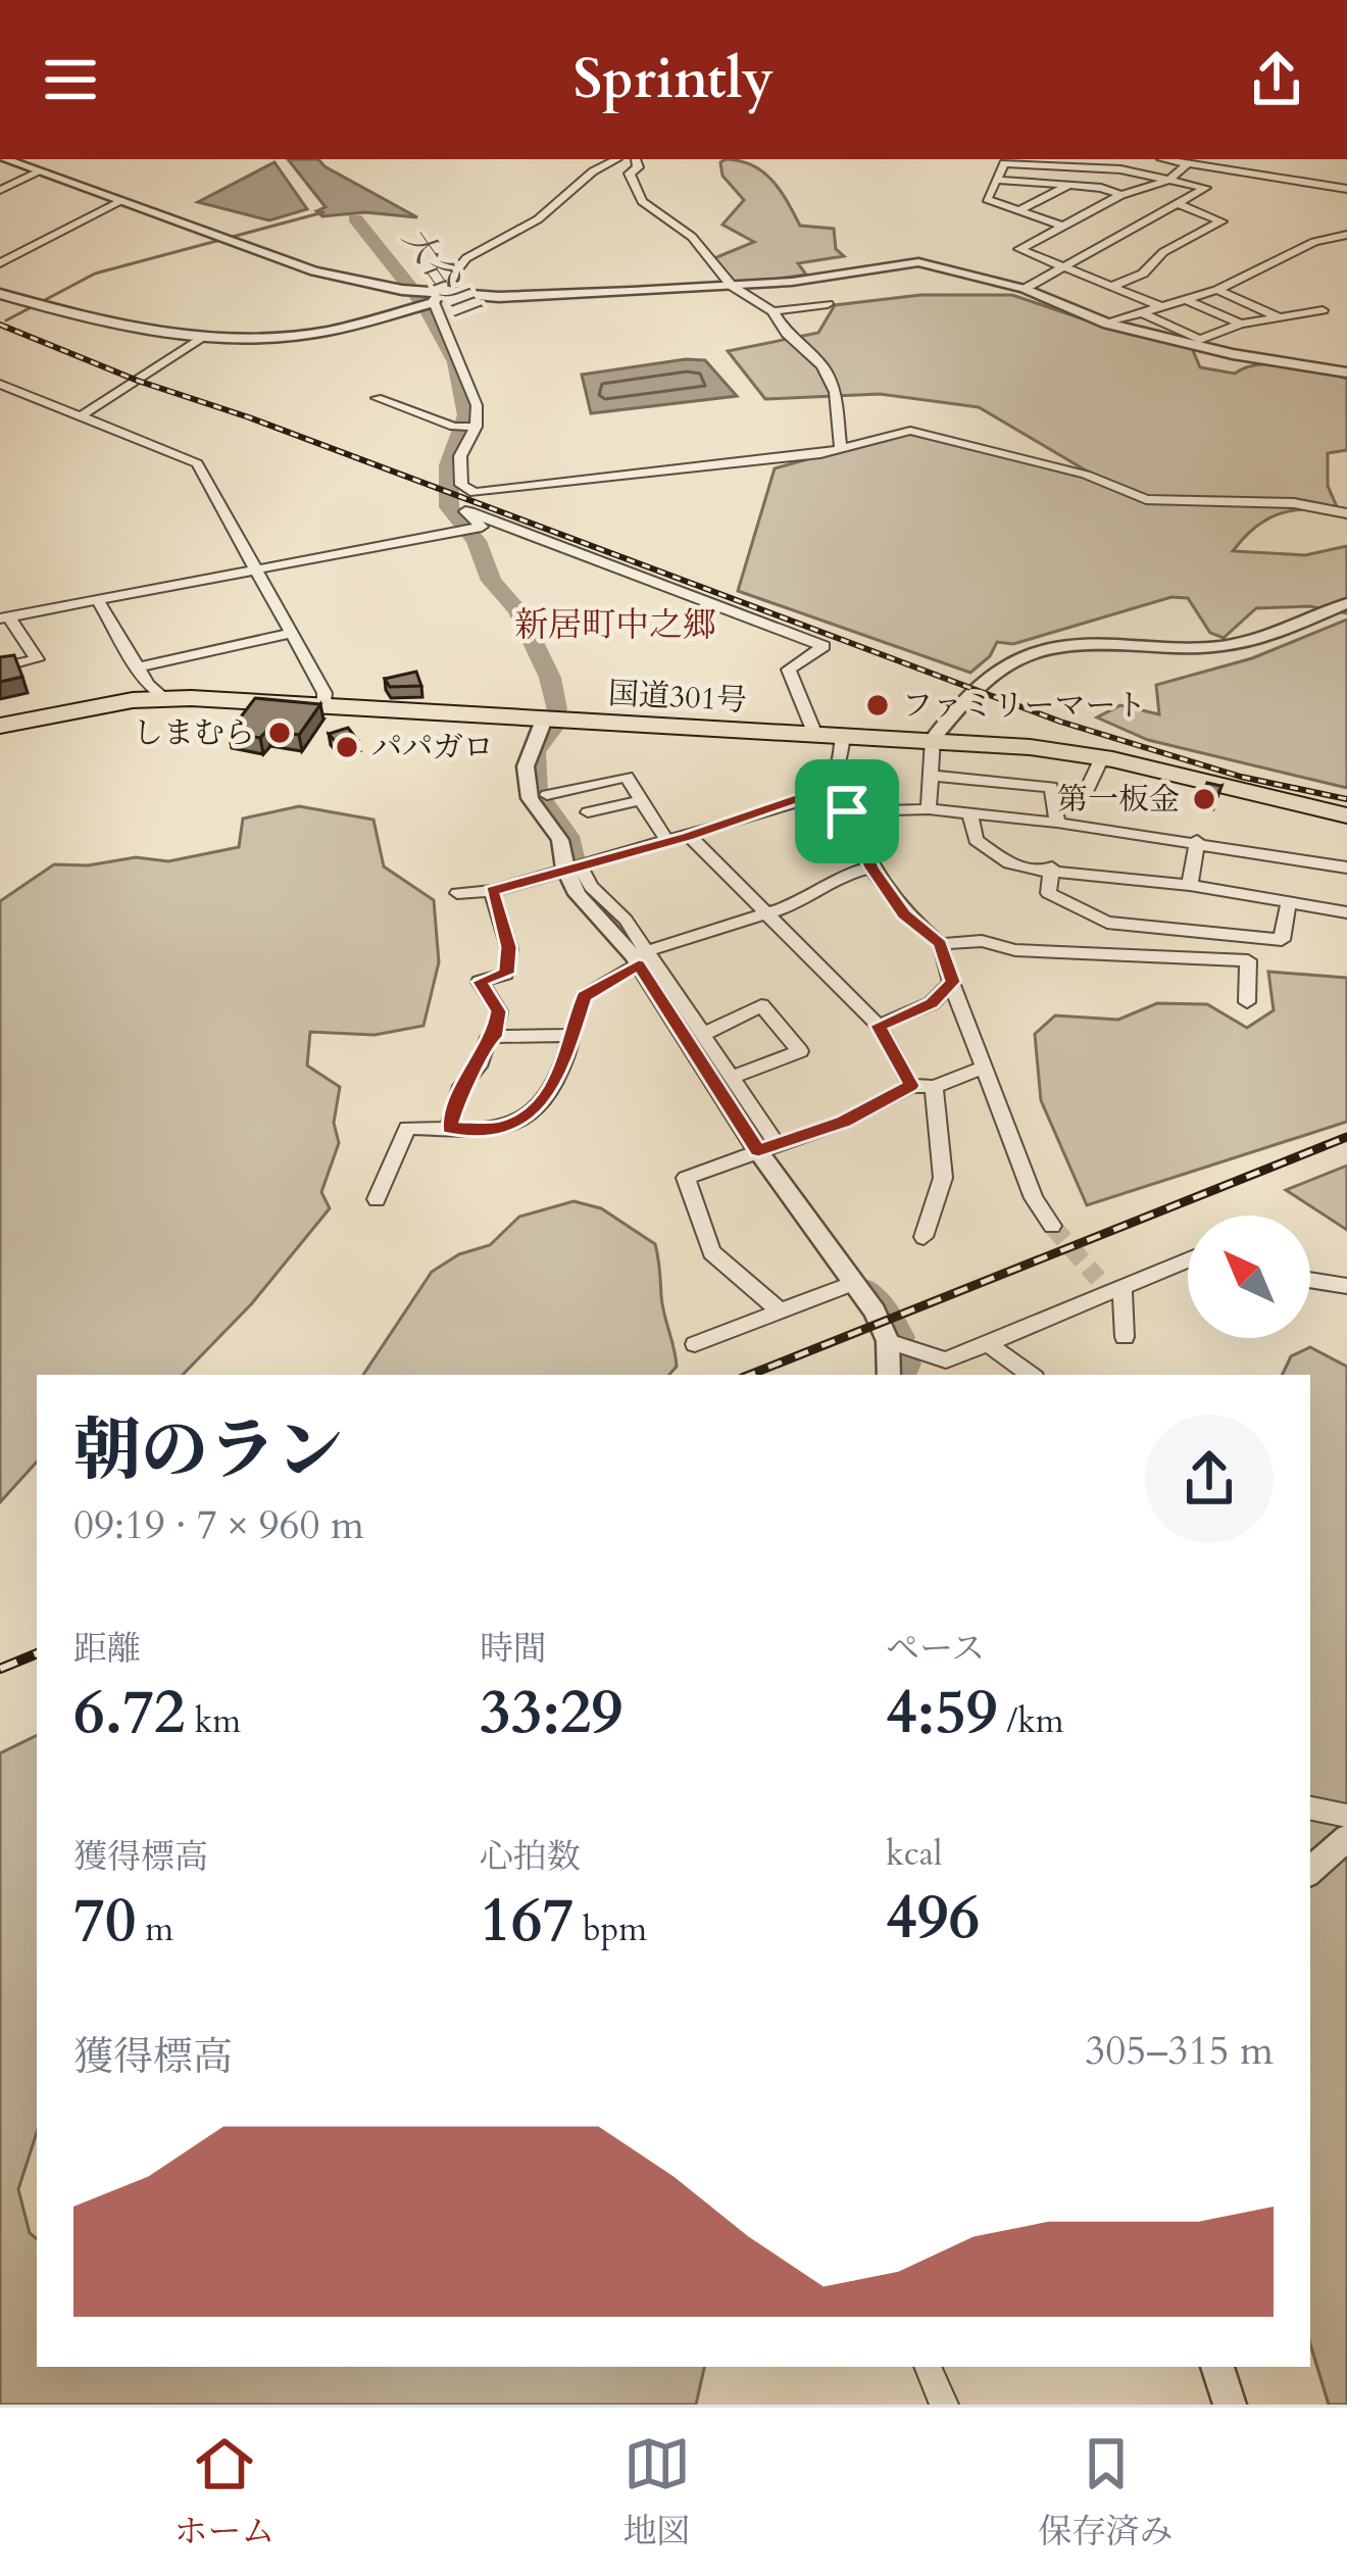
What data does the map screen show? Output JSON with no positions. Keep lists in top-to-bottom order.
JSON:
{
  "streets": {
    "highway": ["国道301号"]
  },
  "districts": ["新居町中之郷"],
  "water": ["大谷川"],
  "places": [
    "ファミリーマート",
    "しまむら",
    "パパガロ",
    "第一板金"
  ],
  "north": "top left",
  "page": {
    "header": "Sprintly",
    "heading": ["朝のラン", "09:19 · 7 × 960 m"],
    "stats": [
      ["距離", "6.72 km"],
      ["時間", "33:29"],
      ["ペース", "4:59 /km"],
      ["獲得標高", "70 m"],
      ["心拍数", "167 bpm"],
      ["kcal", "496"]
    ],
    "chart": ["獲得標高", "305–315 m"],
    "tabs": ["ホーム", "地図", "保存済み"]
  }
}
